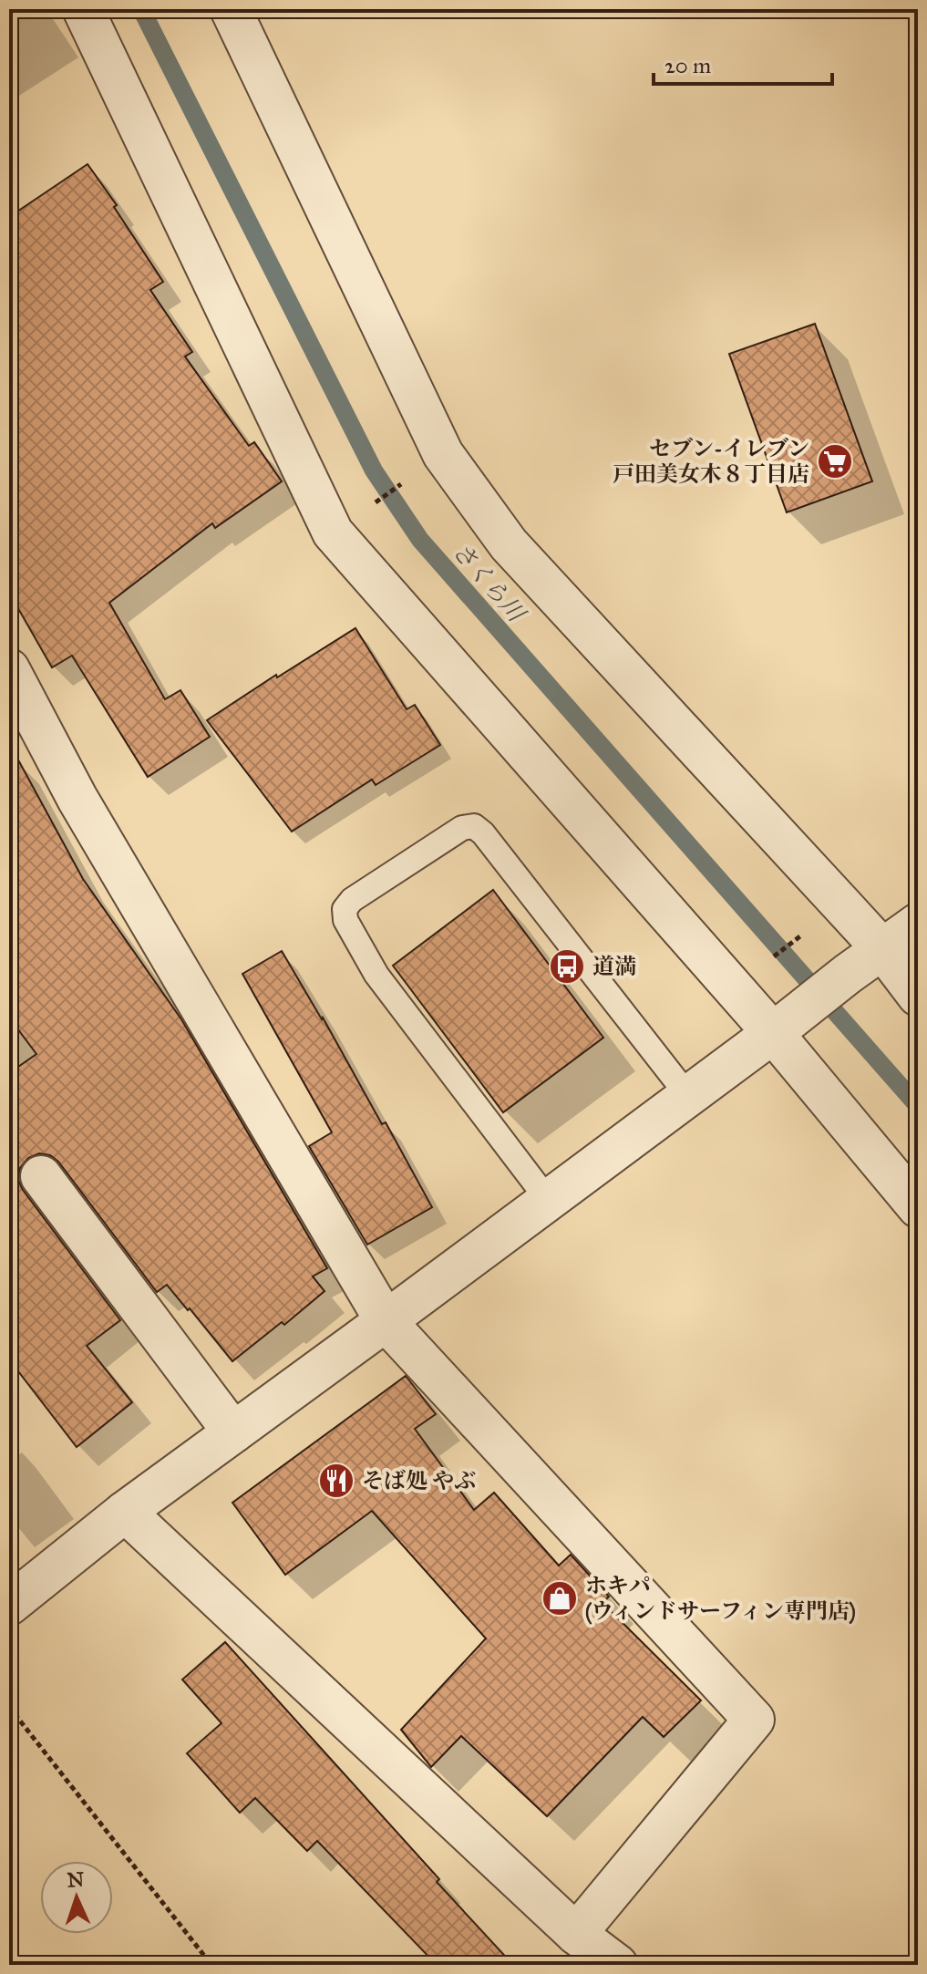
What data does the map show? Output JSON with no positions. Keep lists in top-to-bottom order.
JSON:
{
  "water": ["さくら川"],
  "places": {
    "supermarket": ["セブン-イレブン 戸田美女木８丁目店"],
    "bus stop": ["道満"],
    "restaurant": ["そば処 やぶ"],
    "shop": ["ホキパ (ウィンドサーフィン専門店)"]
  },
  "scale_bar": "20 m",
  "north": "top"
}
